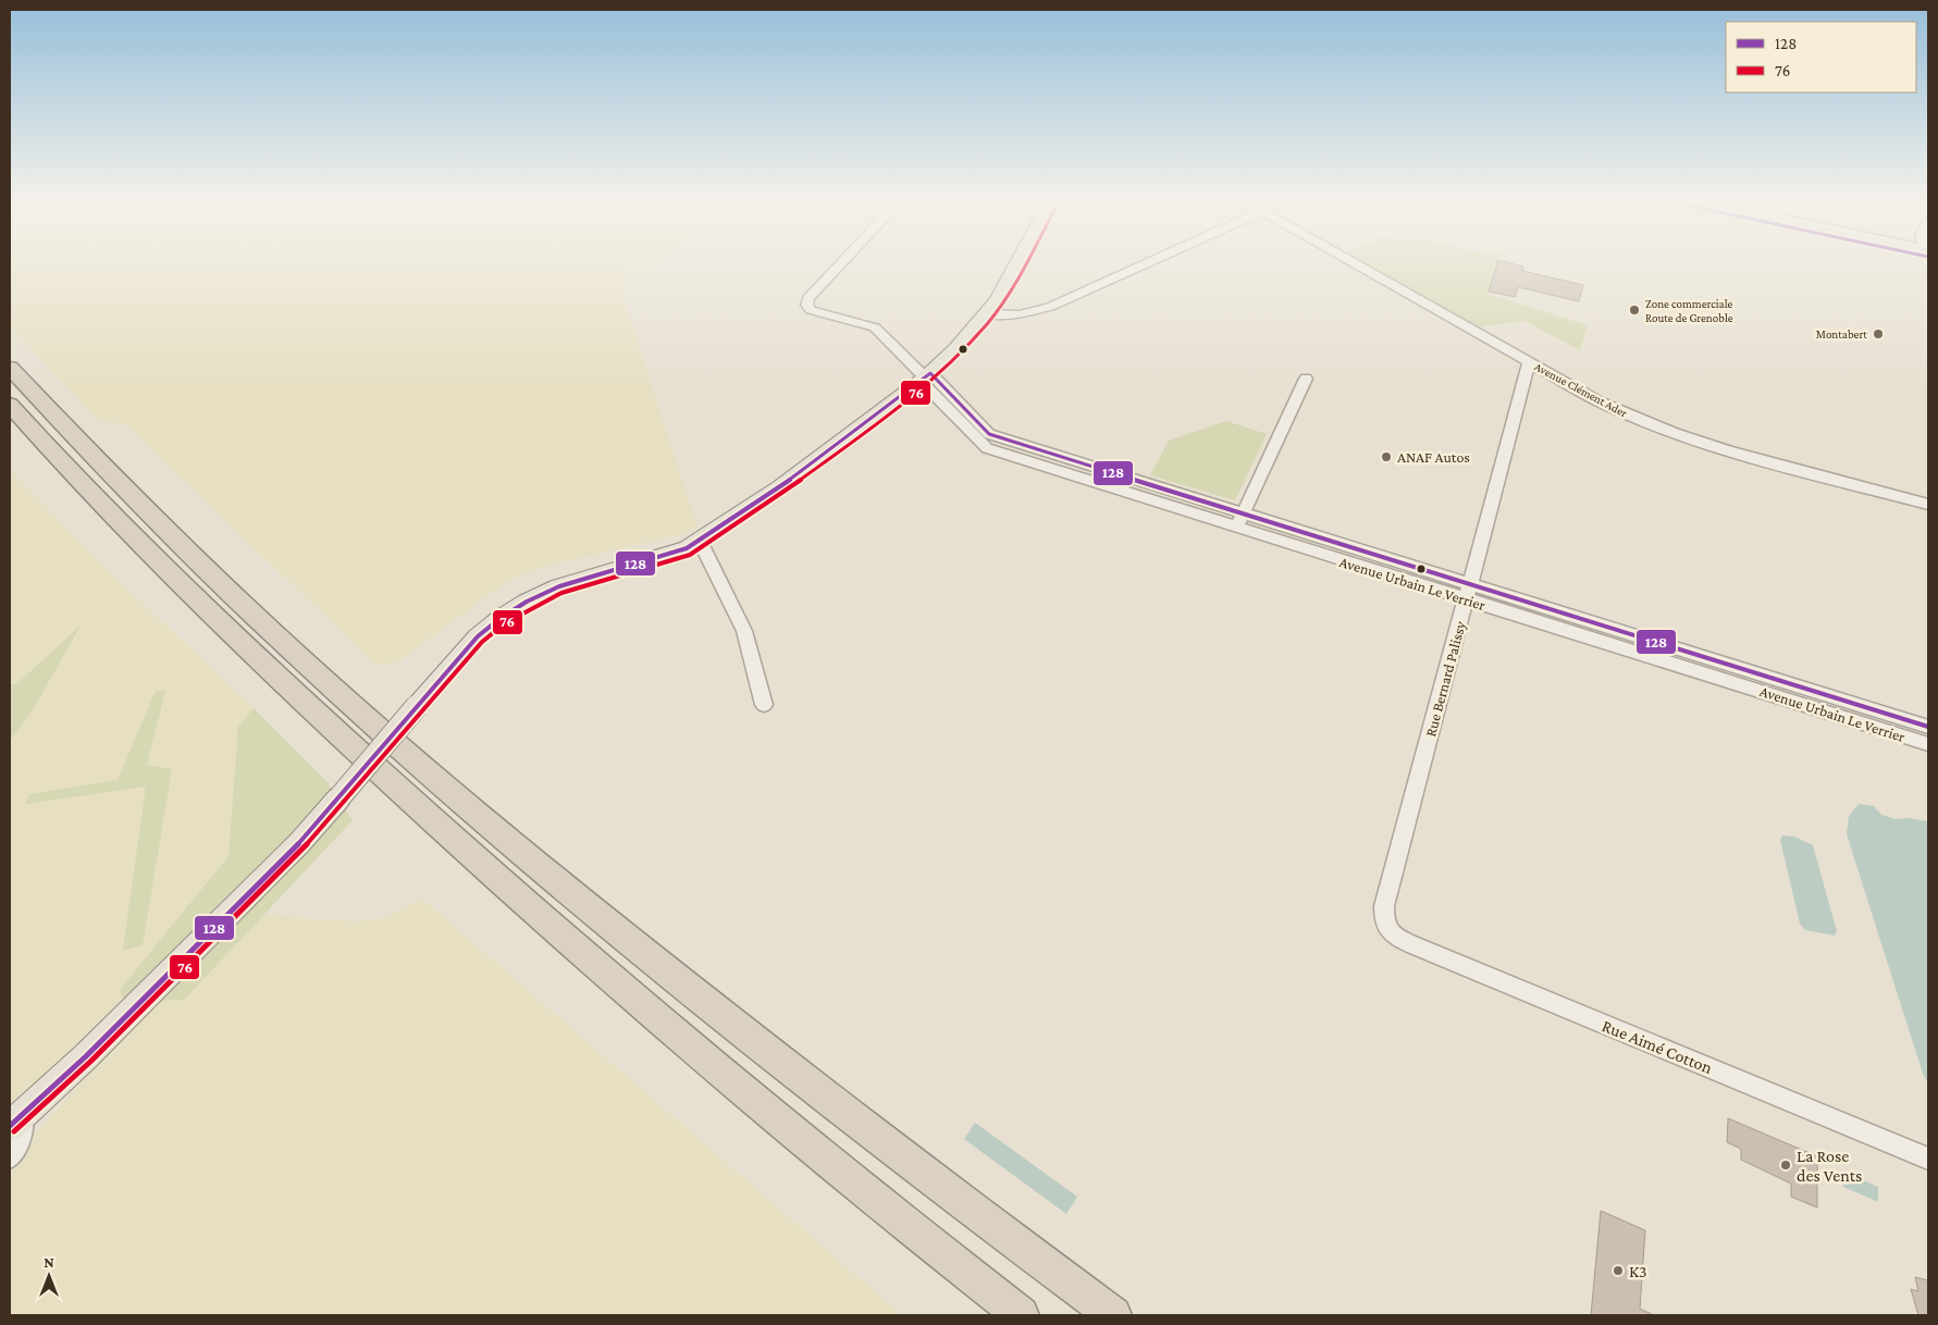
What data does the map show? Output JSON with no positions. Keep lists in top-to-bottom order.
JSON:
{
  "streets": {
    "street": [
      "Avenue Clément Ader",
      "Avenue Urbain Le Verrier",
      "Rue Bernard Palissy",
      "Rue Aimé Cotton"
    ]
  },
  "crossings": [
    ["Avenue Clément Ader", "Rue Bernard Palissy"],
    ["Avenue Urbain Le Verrier", "Rue Bernard Palissy"],
    ["Rue Bernard Palissy", "Rue Aimé Cotton"]
  ],
  "places": [
    "Zone commerciale Route de Grenoble",
    "Montabert",
    "ANAF Autos",
    "La Rose des Vents",
    "K3"
  ],
  "lines": ["transit line 76", "transit line 128"],
  "legend": ["128", "76"],
  "north": "top"
}
